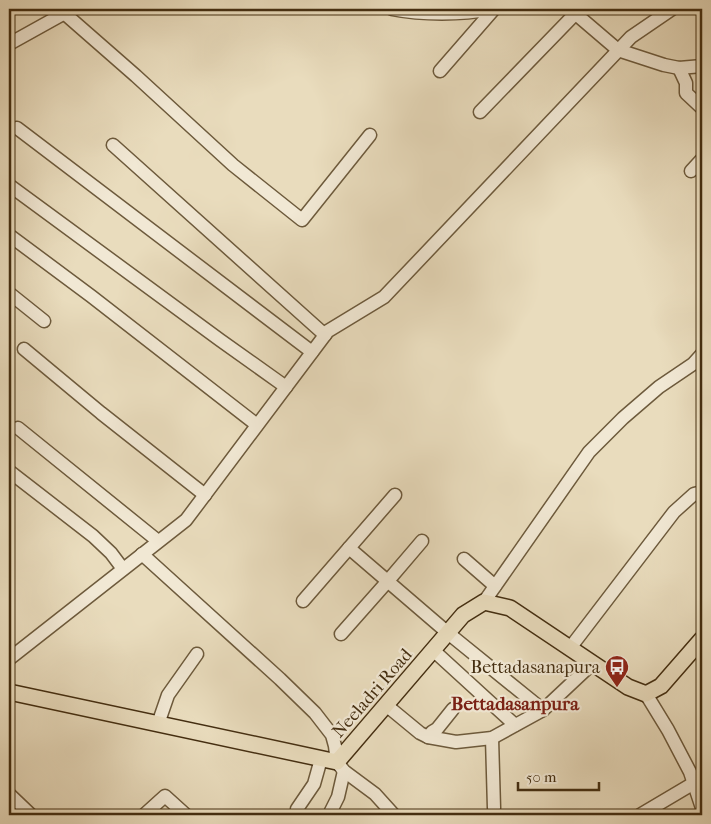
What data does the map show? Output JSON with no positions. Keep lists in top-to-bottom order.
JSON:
{
  "streets": {
    "main road": ["Neeladri Road"]
  },
  "districts": ["Bettadasanpura"],
  "places": {
    "bus stop": ["Bettadasanapura"]
  },
  "scale_bar": "50 m"
}
